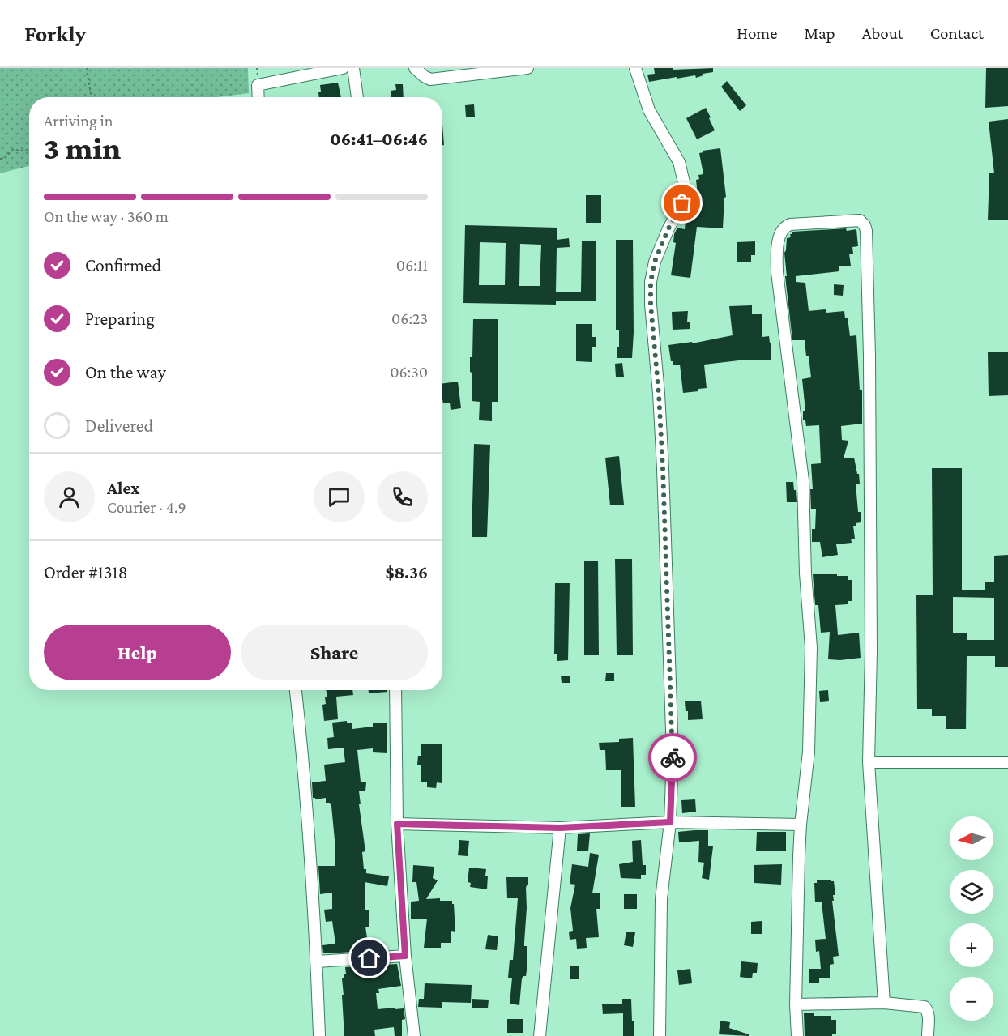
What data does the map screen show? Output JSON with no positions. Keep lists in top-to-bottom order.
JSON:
{
  "north": "left",
  "page": {
    "header": "Forkly",
    "nav": [
      "Home",
      "Map",
      "About",
      "Contact"
    ],
    "heading": ["3 min", "Arriving in", "06:41–06:46"],
    "panel": [
      "Alex",
      "Courier · 4.9",
      "Order #1318",
      "$8.36"
    ],
    "bar": "On the way · 360 m",
    "list": [
      ["Confirmed", "06:11"],
      ["Preparing", "06:23"],
      ["On the way", "06:30"],
      "Delivered"
    ],
    "buttons": ["Help", "Share"],
    "map_buttons": ["+", "−"]
  }
}
